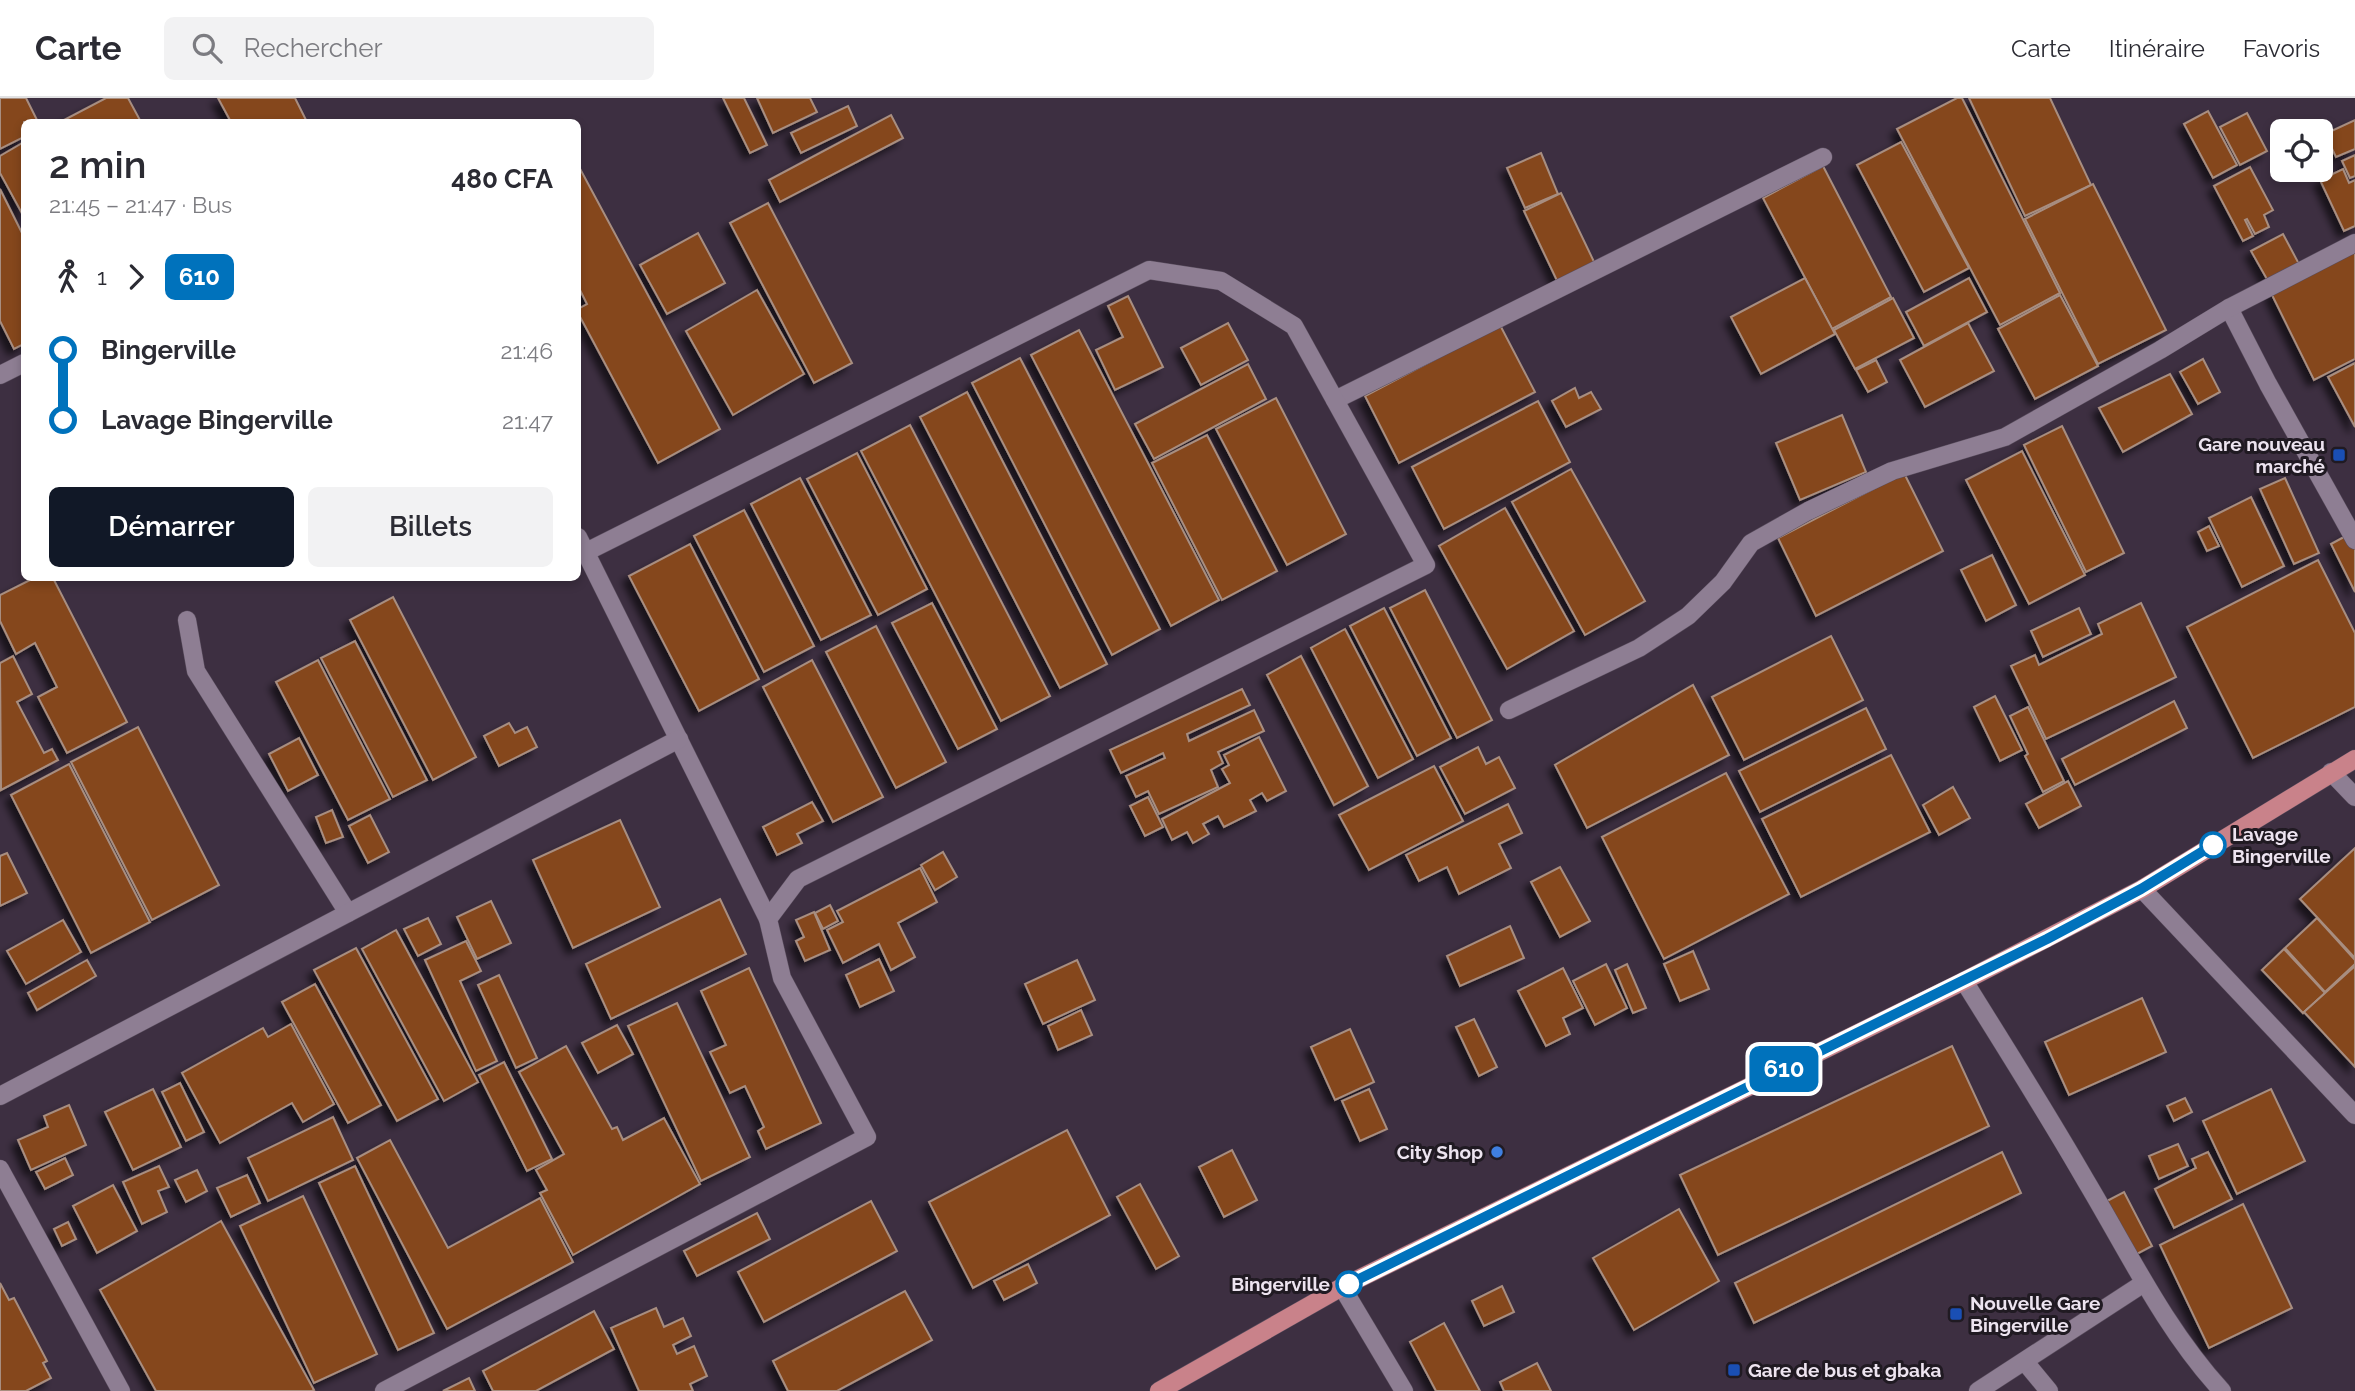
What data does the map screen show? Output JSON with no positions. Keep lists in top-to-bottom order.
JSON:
{
  "places": {
    "transit": ["Gare nouveau marché", "Nouvelle Gare Bingerville", "Gare de bus et gbaka"],
    "other": ["Lavage Bingerville", "City Shop", "Bingerville"]
  },
  "lines": ["bus line 610"],
  "page": {
    "header": "Carte",
    "search": "Rechercher",
    "nav": ["Carte", "Itinéraire", "Favoris"],
    "on_map": "610",
    "heading": ["2 min", "21:45 – 21:47 · Bus", "480 CFA"],
    "legs": ["1", "610"],
    "list": [
      {
        "name": "Bingerville",
        "value": "21:46"
      },
      {
        "name": "Lavage Bingerville",
        "value": "21:47"
      }
    ],
    "buttons": ["Démarrer", "Billets"]
  }
}
